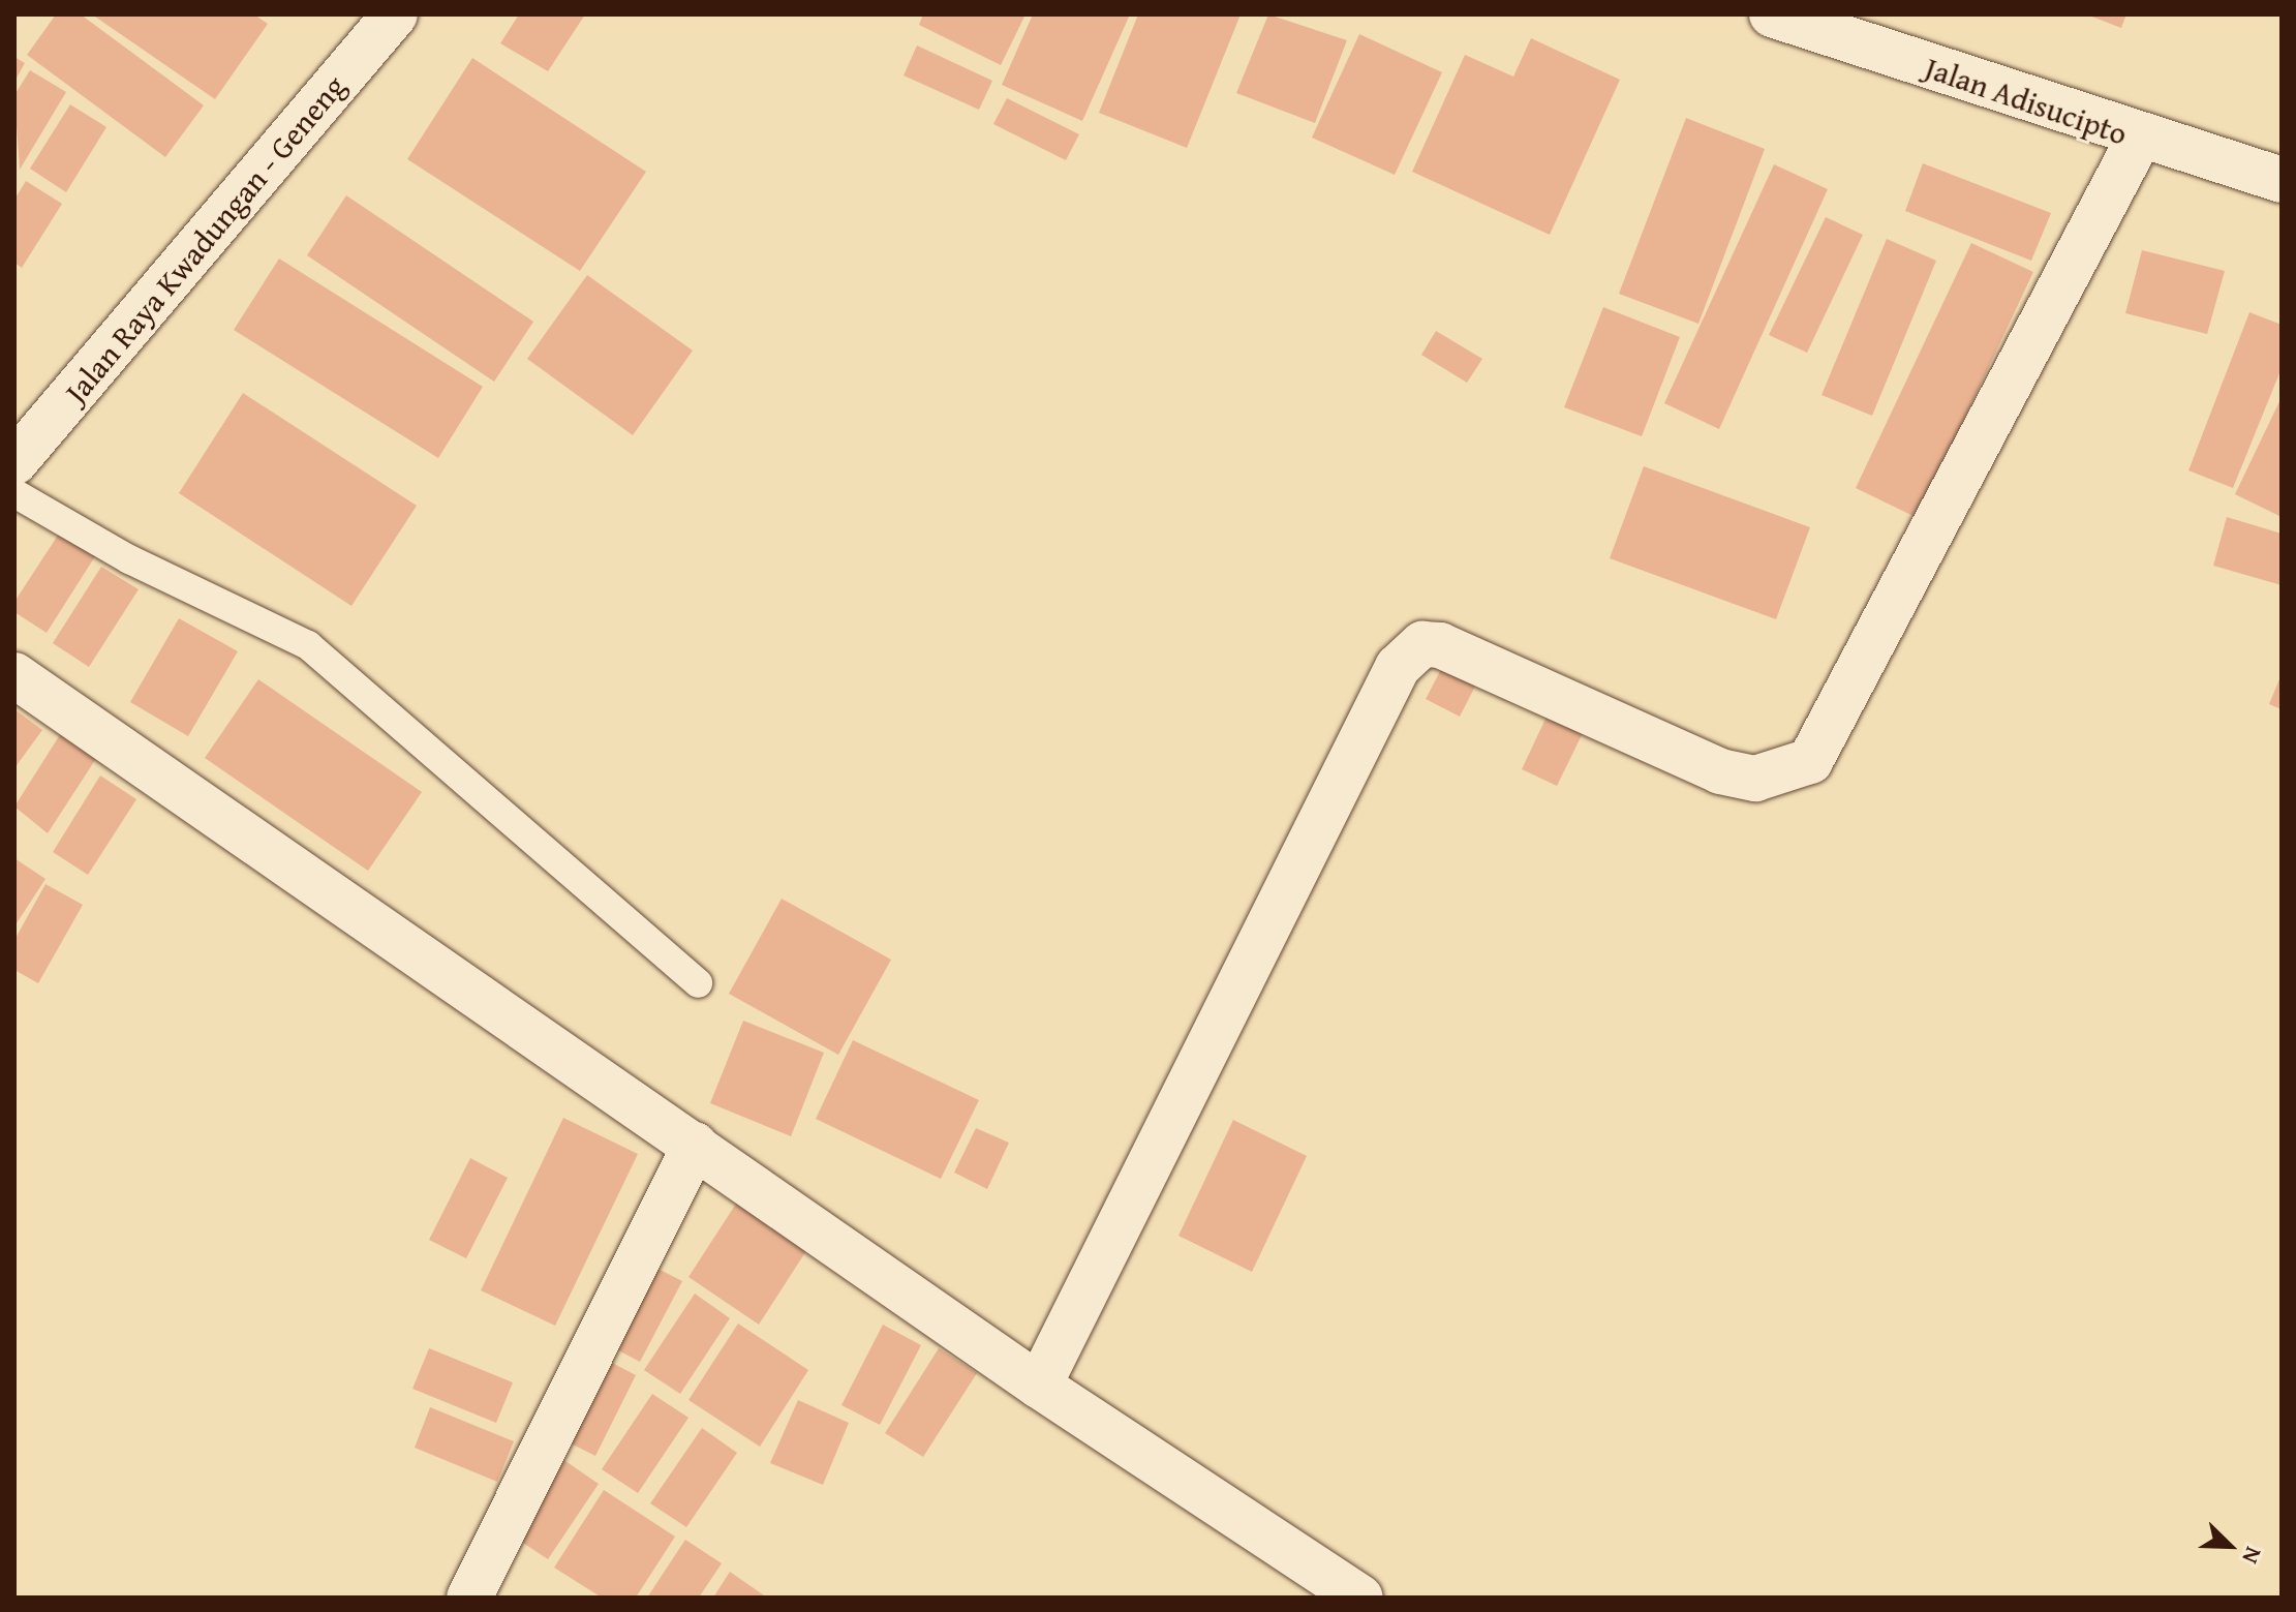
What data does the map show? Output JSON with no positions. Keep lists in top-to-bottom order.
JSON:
{
  "streets": {
    "street": ["Jalan Adisucipto", "Jalan Raya Kwadungan - Geneng"]
  },
  "north": "bottom right"
}
